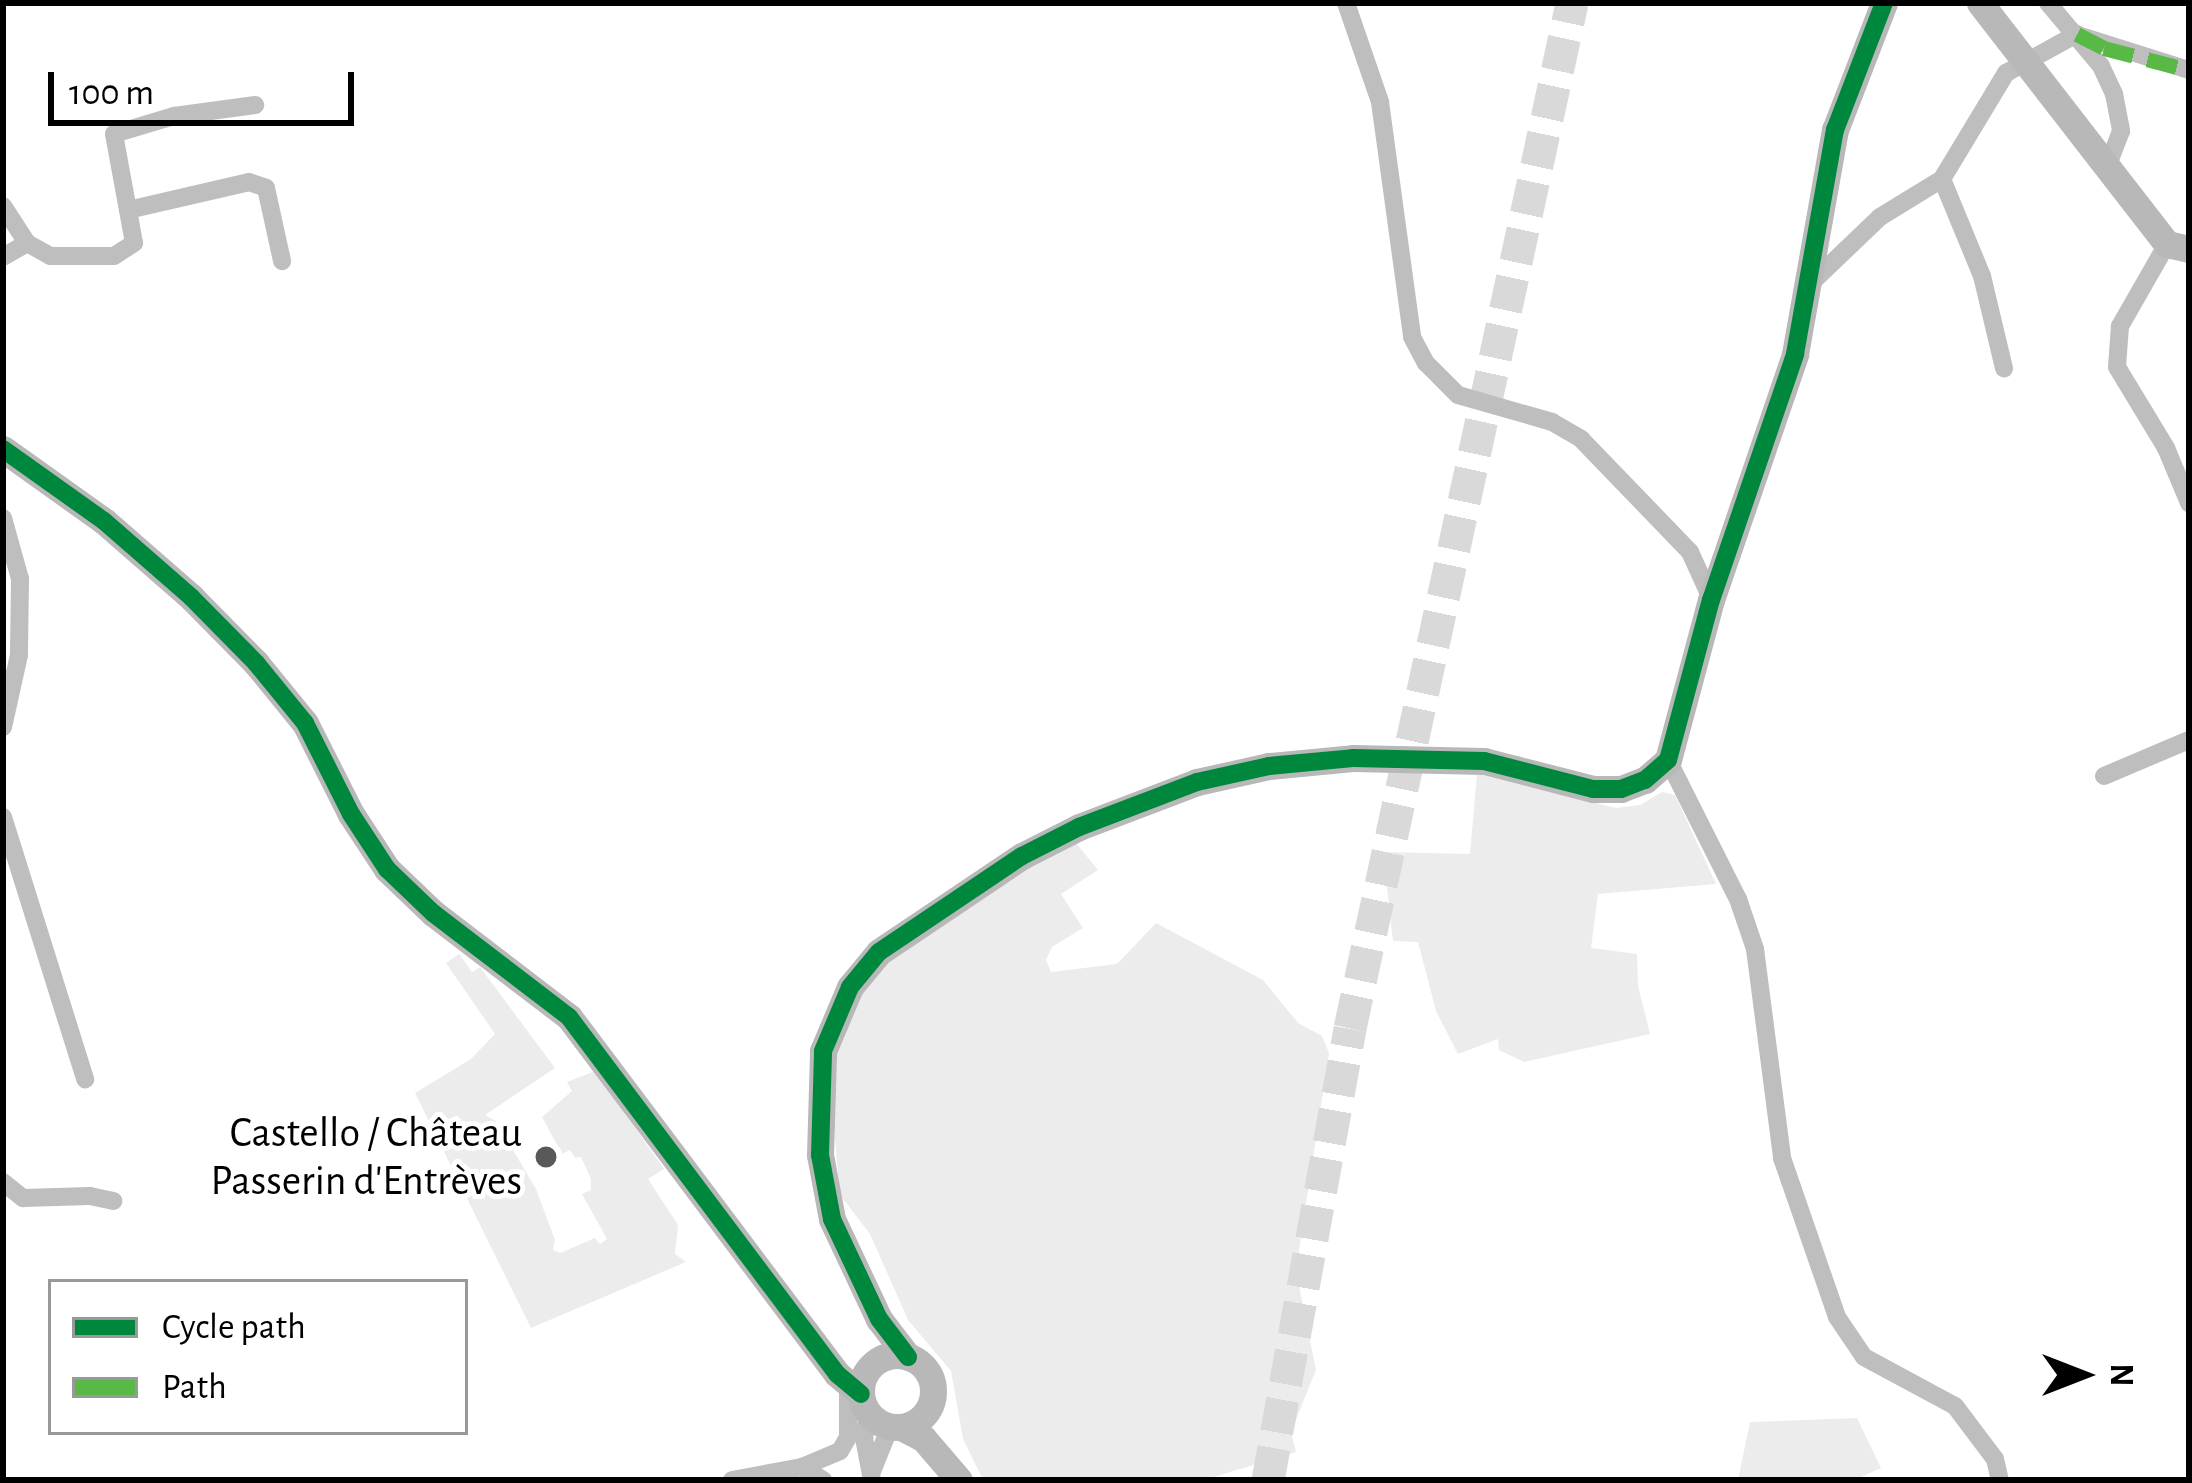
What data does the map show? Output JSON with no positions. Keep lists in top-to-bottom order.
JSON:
{
  "places": ["Castello / Château Passerin d'Entrèves"],
  "legend": ["Cycle path", "Path"],
  "scale_bar": "100 m",
  "north": "right"
}
